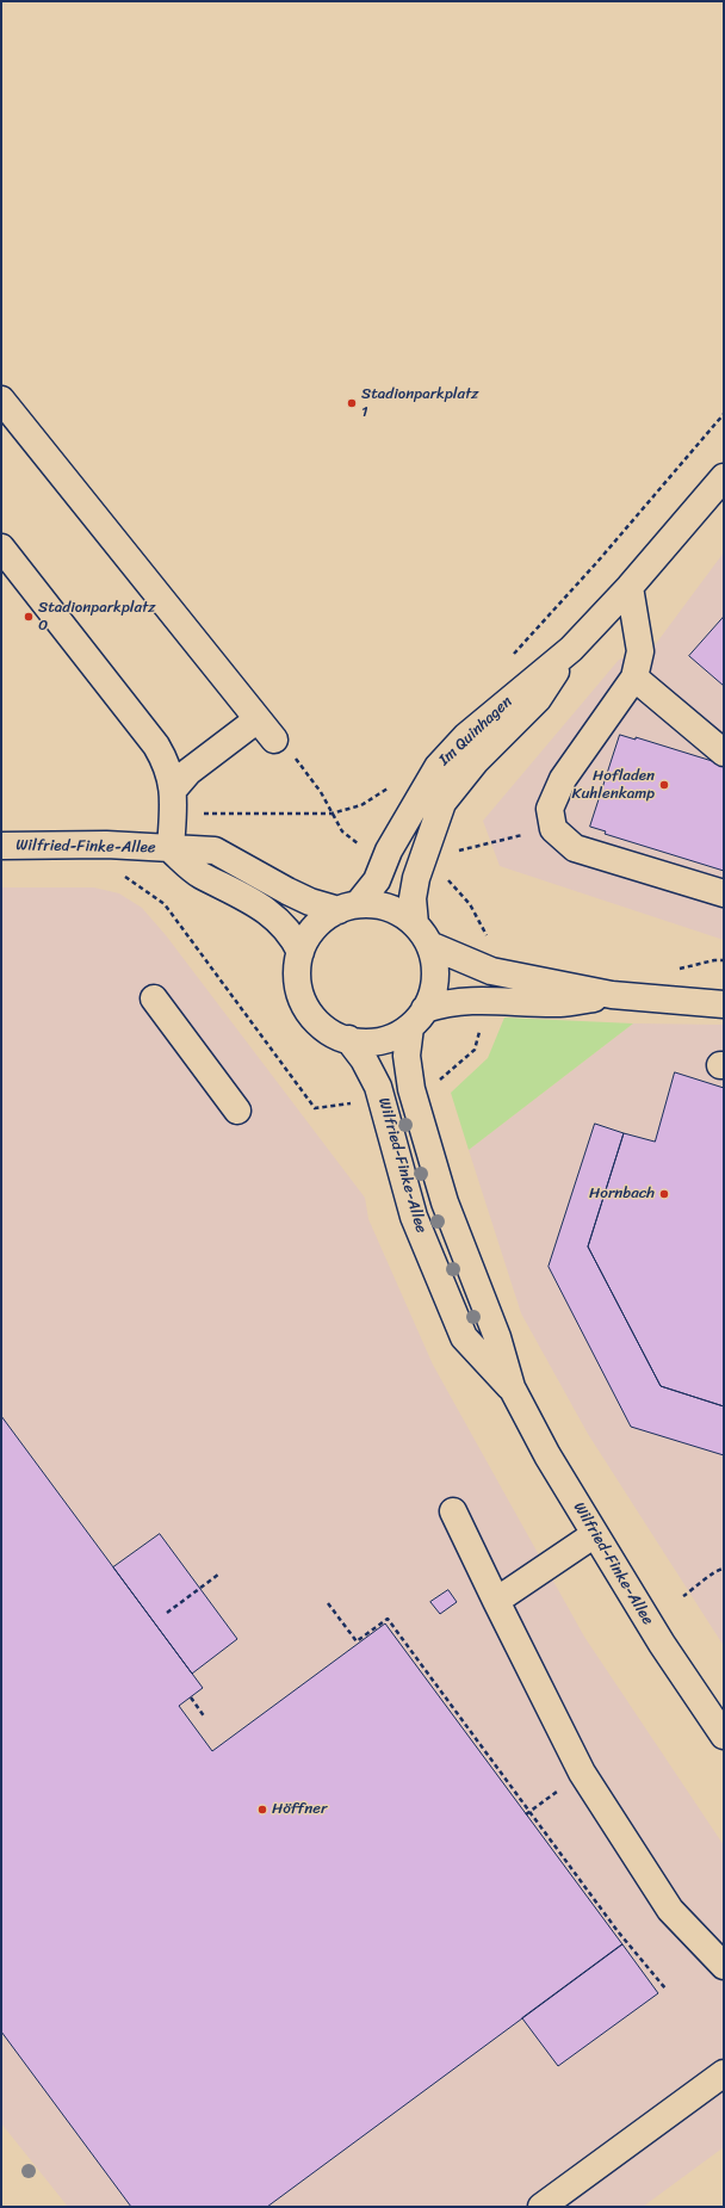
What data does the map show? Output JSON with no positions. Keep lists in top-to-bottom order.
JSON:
{
  "streets": {
    "street": ["Im Quinhagen", "Wilfried-Finke-Allee"]
  },
  "crossings": [
    ["Im Quinhagen", "Wilfried-Finke-Allee"]
  ],
  "places": [
    "Stadionparkplatz 1",
    "Stadionparkplatz 0",
    "Hofladen Kuhlenkamp",
    "Hornbach",
    "Höffner"
  ]
}
